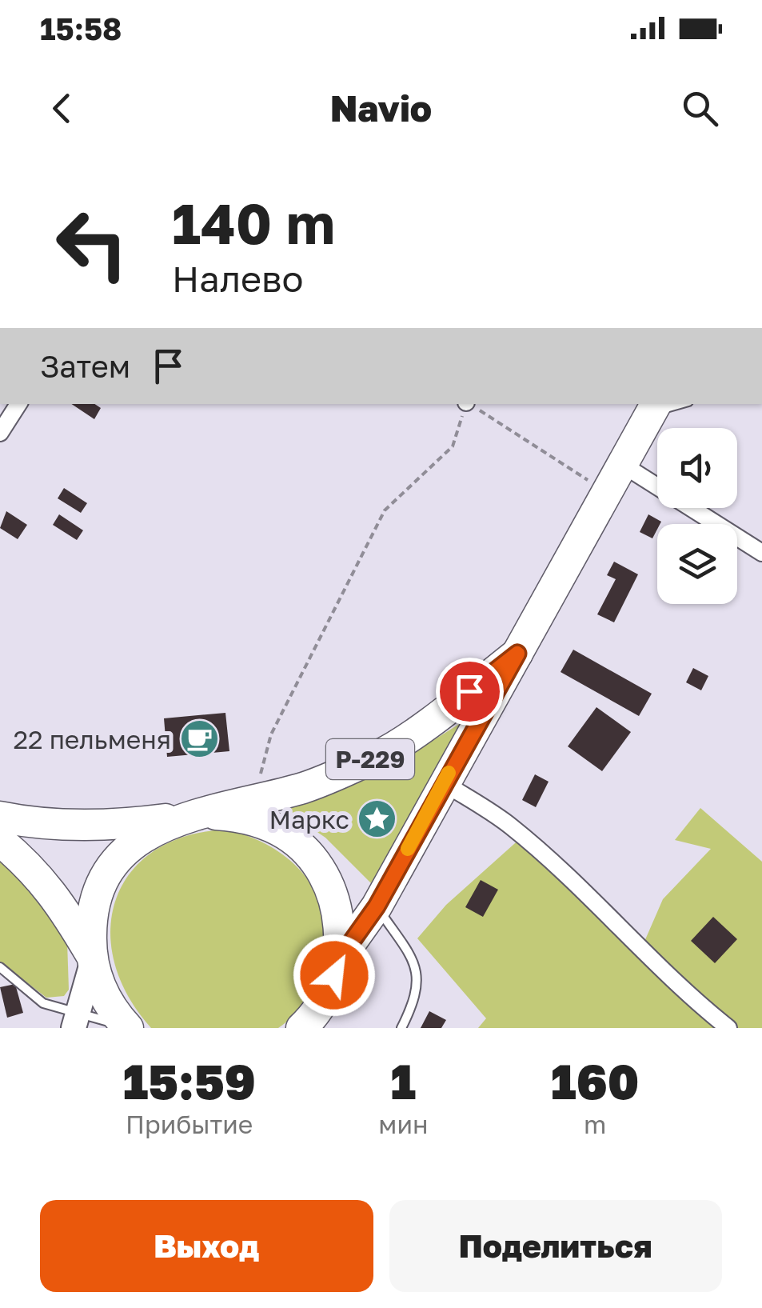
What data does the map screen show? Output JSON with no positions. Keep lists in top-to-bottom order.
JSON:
{
  "streets": {
    "highway": ["Р-229"]
  },
  "places": {
    "cafe": ["22 пельменя"],
    "place": ["Маркс"]
  },
  "page": {
    "status": "15:58",
    "header": "Navio",
    "turn": ["140 m", "Налево"],
    "then": "Затем",
    "eta": [
      "15:59",
      "Прибытие",
      "1",
      "мин",
      "160",
      "m"
    ],
    "buttons": ["Выход", "Поделиться"]
  }
}
